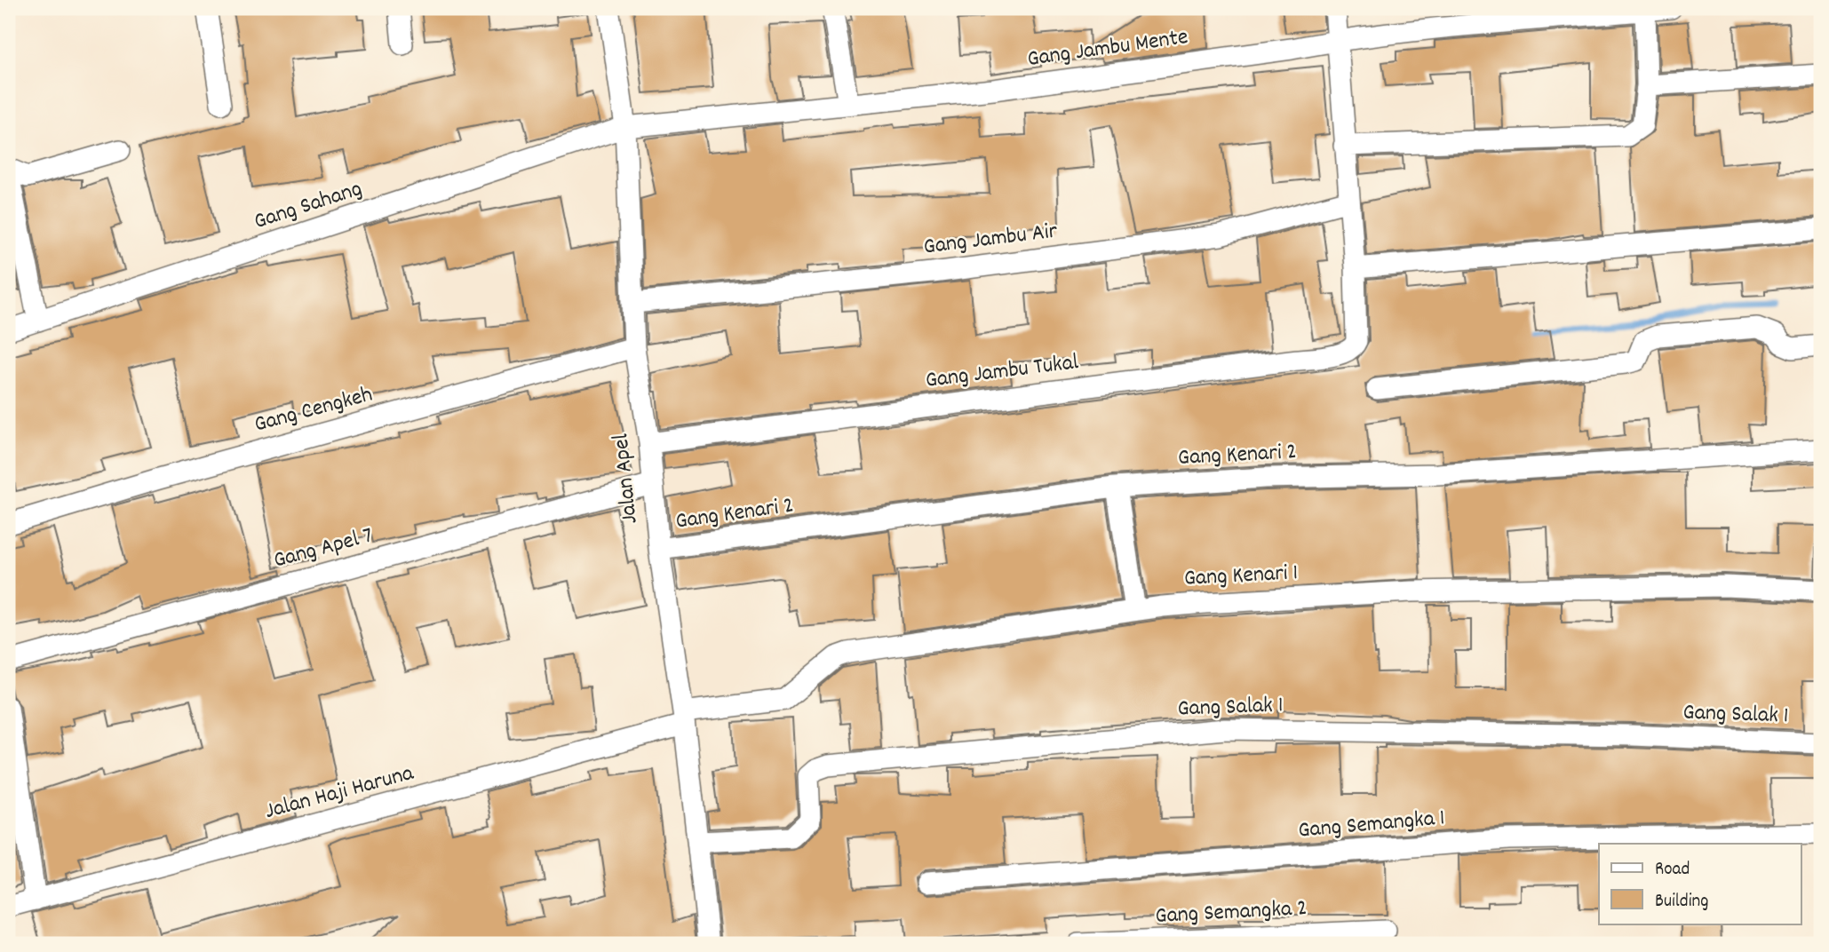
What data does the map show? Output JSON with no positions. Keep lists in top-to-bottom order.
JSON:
{
  "streets": {
    "street": [
      "Gang Jambu Mente",
      "Gang Sahang",
      "Gang Jambu Air",
      "Gang Jambu Tukal",
      "Gang Cengkeh",
      "Gang Kenari 2",
      "Jalan Apel",
      "Gang Apel 7",
      "Gang Kenari 1",
      "Gang Salak 1",
      "Jalan Haji Haruna",
      "Gang Semangka 1",
      "Gang Semangka 2"
    ]
  },
  "crossings": [
    ["Gang Jambu Mente", "Gang Sahang"],
    ["Gang Jambu Mente", "Jalan Apel"],
    ["Gang Sahang", "Jalan Apel"],
    ["Gang Jambu Air", "Jalan Apel"],
    ["Gang Jambu Tukal", "Jalan Apel"],
    ["Gang Cengkeh", "Jalan Apel"],
    ["Gang Kenari 2", "Jalan Apel"],
    ["Jalan Apel", "Gang Apel 7"],
    ["Jalan Apel", "Gang Kenari 1"],
    ["Jalan Apel", "Gang Salak 1"],
    ["Jalan Apel", "Jalan Haji Haruna"],
    ["Gang Kenari 1", "Jalan Haji Haruna"]
  ],
  "legend": ["Road", "Building"]
}
